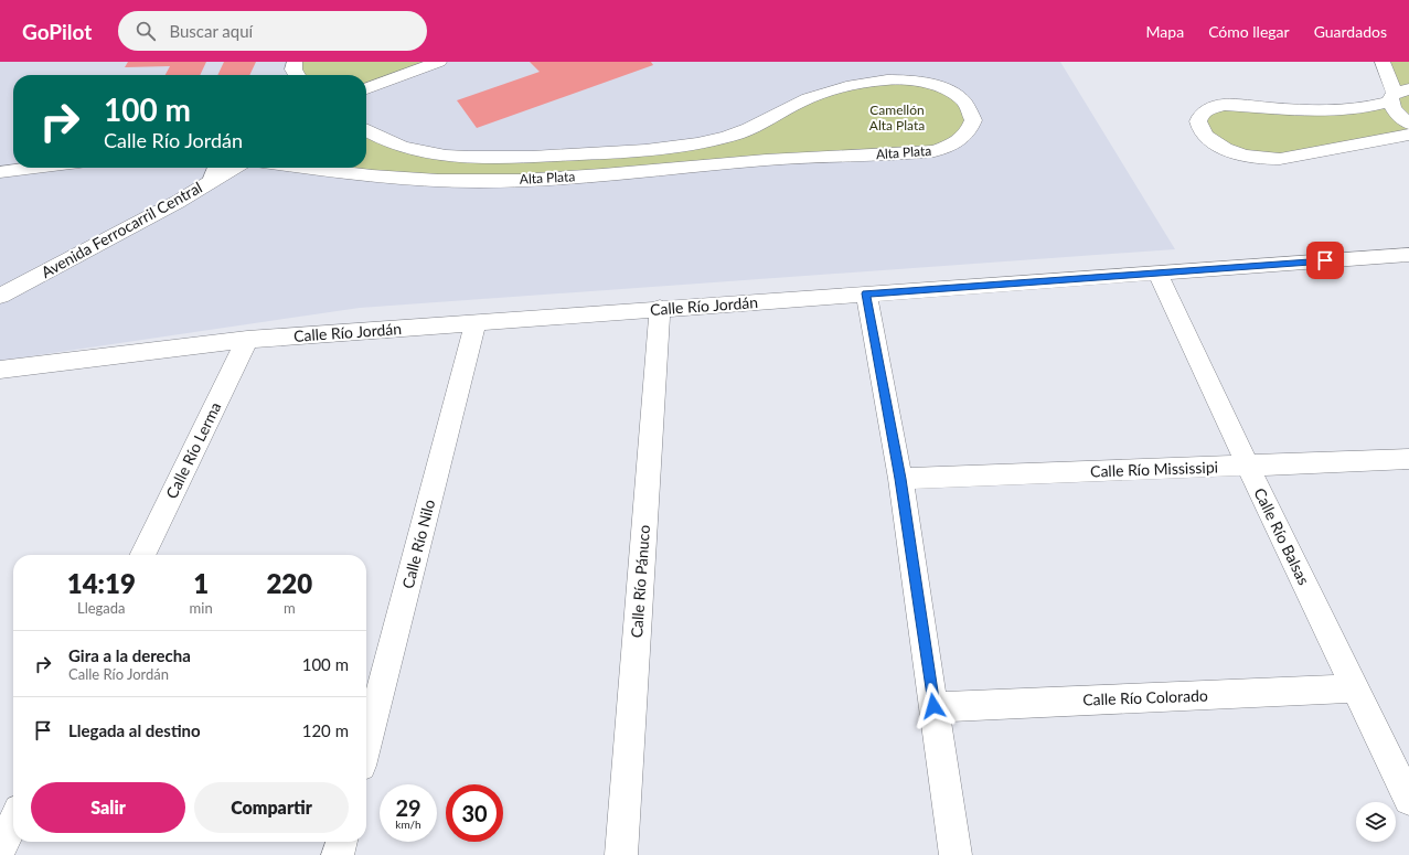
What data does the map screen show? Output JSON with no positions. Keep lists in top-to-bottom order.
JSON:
{
  "streets": {
    "street": [
      "Alta Plata",
      "Avenida Ferrocarril Central",
      "Calle Río Jordán",
      "Calle Río Lerma",
      "Calle Río Mississipi",
      "Calle Río Balsas",
      "Calle Río Nilo",
      "Calle Río Pánuco",
      "Calle Río Colorado"
    ]
  },
  "crossings": [
    ["Calle Río Jordán", "Calle Río Lerma"],
    ["Calle Río Jordán", "Calle Río Balsas"],
    ["Calle Río Jordán", "Calle Río Nilo"],
    ["Calle Río Jordán", "Calle Río Pánuco"],
    ["Calle Río Mississipi", "Calle Río Balsas"],
    ["Calle Río Balsas", "Calle Río Colorado"]
  ],
  "parks": ["Camellón Alta Plata"],
  "page": {
    "header": "GoPilot",
    "search": "Buscar aquí",
    "nav": ["Mapa", "Cómo llegar", "Guardados"],
    "turn": ["100 m", "Calle Río Jordán"],
    "eta": [
      "14:19",
      "Llegada",
      "1",
      "min",
      "220",
      "m"
    ],
    "list": [
      {
        "name": "Gira a la derecha",
        "note": "Calle Río Jordán",
        "value": "100 m"
      },
      {
        "name": "Llegada al destino",
        "value": "120 m"
      }
    ],
    "buttons": ["Salir", "Compartir"],
    "speed": "29 km/h",
    "limit": "30"
  }
}
